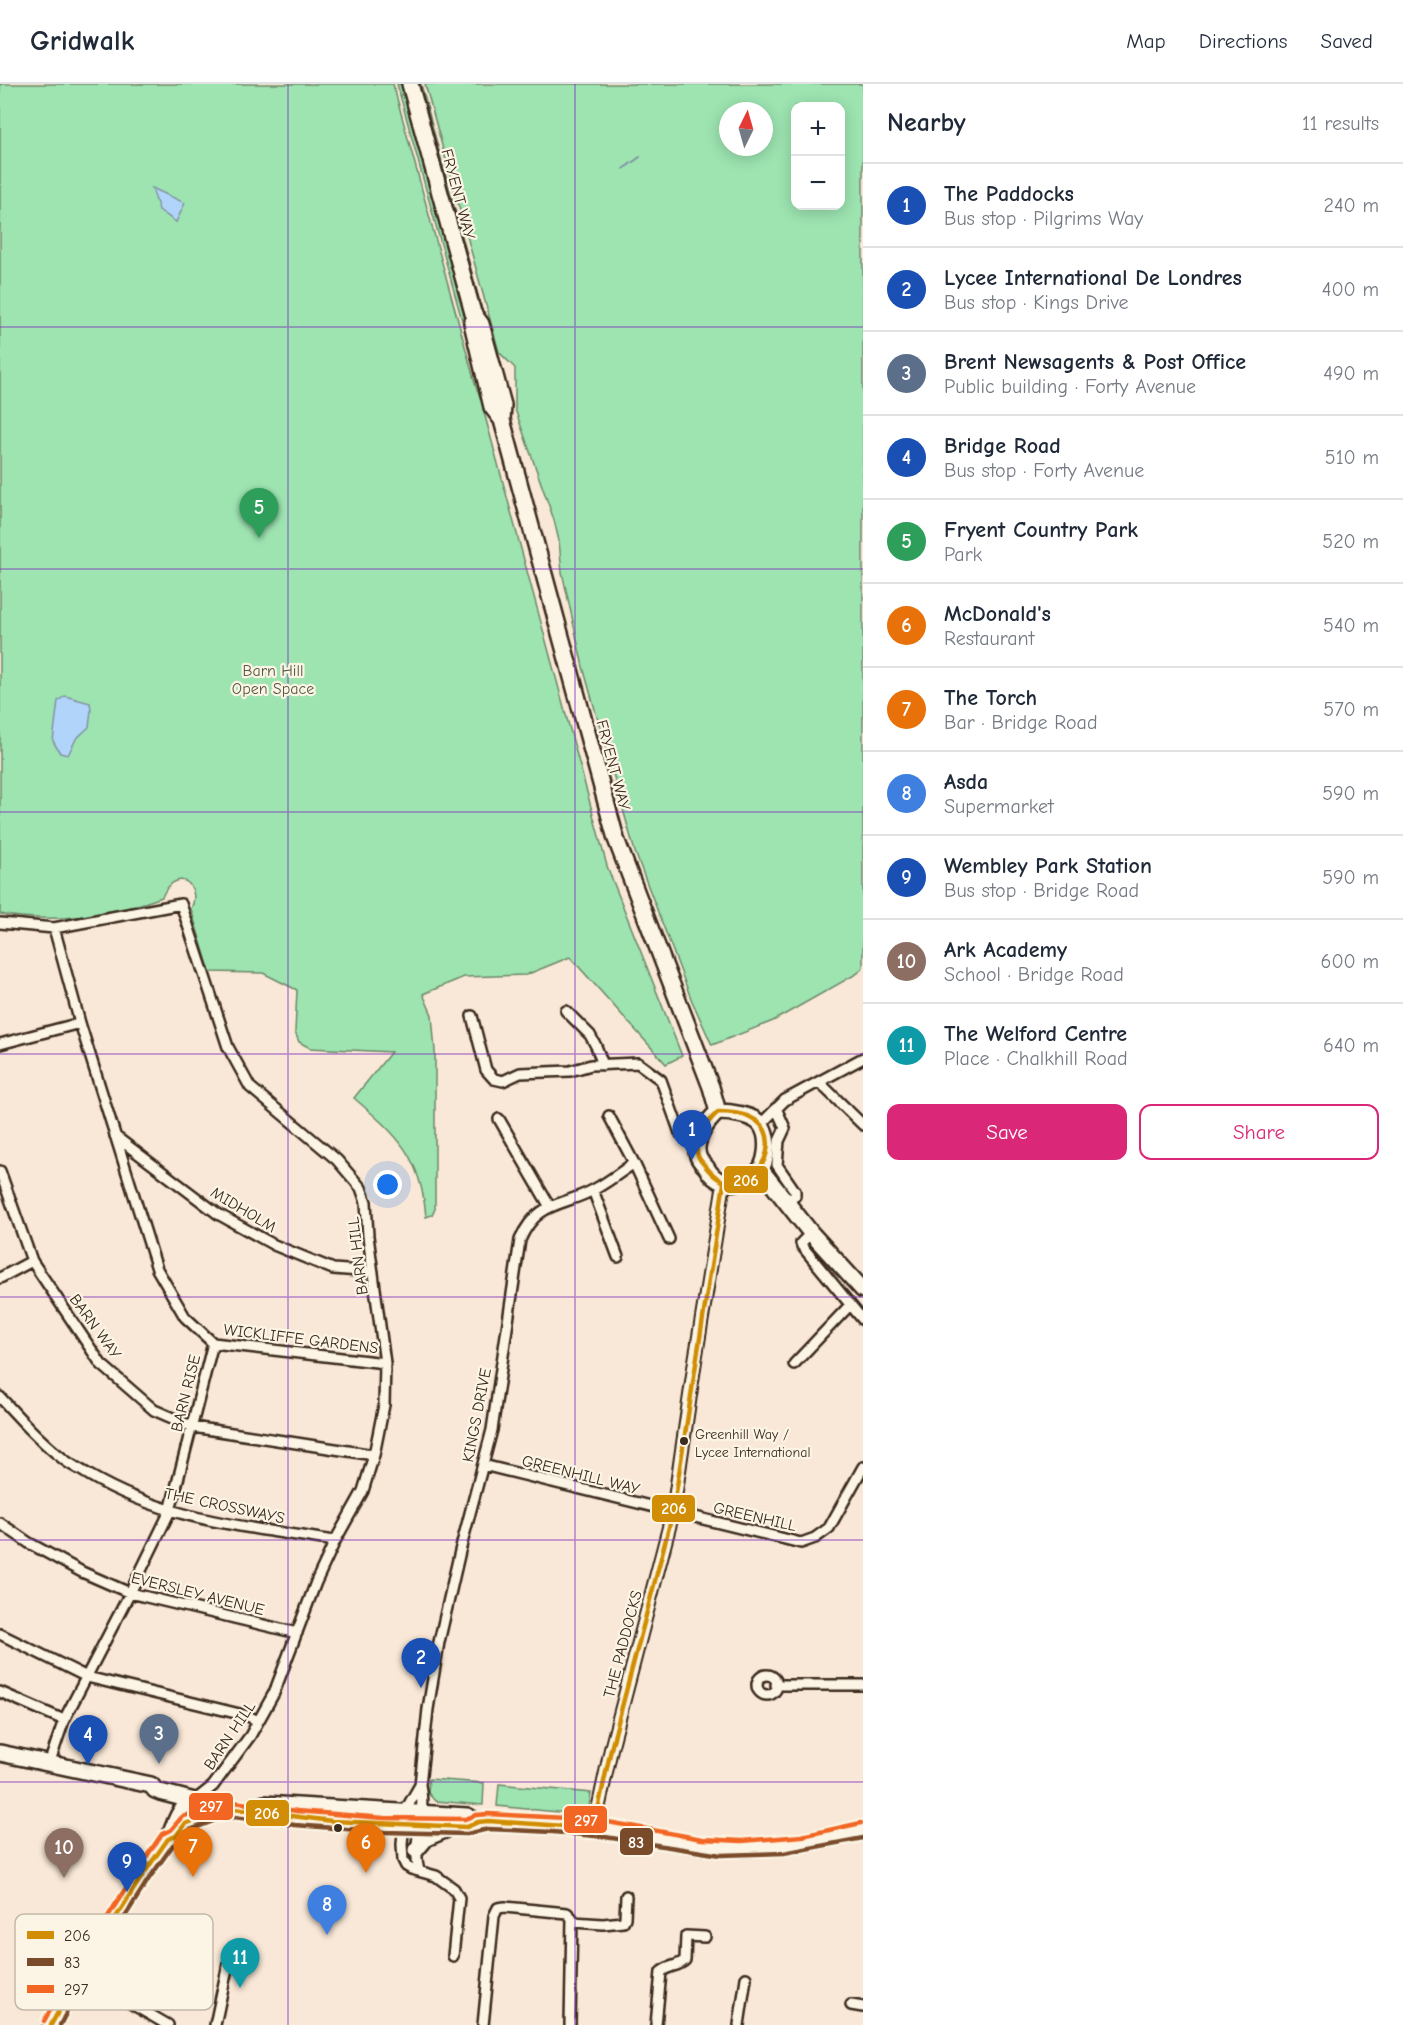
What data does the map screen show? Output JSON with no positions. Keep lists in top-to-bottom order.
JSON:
{
  "streets": {
    "main road": ["FRYENT WAY"],
    "street": [
      "MIDHOLM",
      "BARN HILL",
      "BARN WAY",
      "WICKLIFFE GARDENS",
      "BARN RISE",
      "KINGS DRIVE",
      "GREENHILL WAY",
      "THE CROSSWAYS",
      "GREENHILL",
      "EVERSLEY AVENUE",
      "THE PADDOCKS"
    ]
  },
  "crossings": [
    ["FRYENT WAY", "THE PADDOCKS"],
    ["MIDHOLM", "BARN HILL"],
    ["MIDHOLM", "BARN RISE"],
    ["BARN HILL", "BARN WAY"],
    ["BARN HILL", "WICKLIFFE GARDENS"],
    ["BARN HILL", "BARN RISE"],
    ["BARN HILL", "THE CROSSWAYS"],
    ["BARN HILL", "EVERSLEY AVENUE"],
    ["BARN WAY", "BARN RISE"],
    ["WICKLIFFE GARDENS", "BARN RISE"],
    ["BARN RISE", "THE CROSSWAYS"],
    ["BARN RISE", "EVERSLEY AVENUE"],
    ["KINGS DRIVE", "GREENHILL WAY"],
    ["GREENHILL WAY", "GREENHILL"],
    ["GREENHILL WAY", "THE PADDOCKS"],
    ["GREENHILL", "THE PADDOCKS"]
  ],
  "parks": ["Barn Hill Open Space"],
  "places": ["Greenhill Way / Lycee International"],
  "lines": ["transit line 206", "transit line 297", "transit line 83"],
  "legend": ["206", "83", "297"],
  "north": "top",
  "page": {
    "header": "Gridwalk",
    "nav": ["Map", "Directions", "Saved"],
    "heading": ["Nearby", "11 results"],
    "map_buttons": ["+", "−"],
    "list": [
      {
        "mark": "1",
        "name": "The Paddocks",
        "note": "Bus stop · Pilgrims Way",
        "value": "240 m"
      },
      {
        "mark": "2",
        "name": "Lycee International De Londres",
        "note": "Bus stop · Kings Drive",
        "value": "400 m"
      },
      {
        "mark": "3",
        "name": "Brent Newsagents & Post Office",
        "note": "Public building · Forty Avenue",
        "value": "490 m"
      },
      {
        "mark": "4",
        "name": "Bridge Road",
        "note": "Bus stop · Forty Avenue",
        "value": "510 m"
      },
      {
        "mark": "5",
        "name": "Fryent Country Park",
        "note": "Park",
        "value": "520 m"
      },
      {
        "mark": "6",
        "name": "McDonald's",
        "note": "Restaurant",
        "value": "540 m"
      },
      {
        "mark": "7",
        "name": "The Torch",
        "note": "Bar · Bridge Road",
        "value": "570 m"
      },
      {
        "mark": "8",
        "name": "Asda",
        "note": "Supermarket",
        "value": "590 m"
      },
      {
        "mark": "9",
        "name": "Wembley Park Station",
        "note": "Bus stop · Bridge Road",
        "value": "590 m"
      },
      {
        "mark": "10",
        "name": "Ark Academy",
        "note": "School · Bridge Road",
        "value": "600 m"
      },
      {
        "mark": "11",
        "name": "The Welford Centre",
        "note": "Place · Chalkhill Road",
        "value": "640 m"
      }
    ],
    "pins": [
      "5",
      "1",
      "2",
      "3",
      "4",
      "6",
      "7",
      "10",
      "9",
      "8",
      "11"
    ],
    "buttons": ["Save", "Share"]
  }
}
